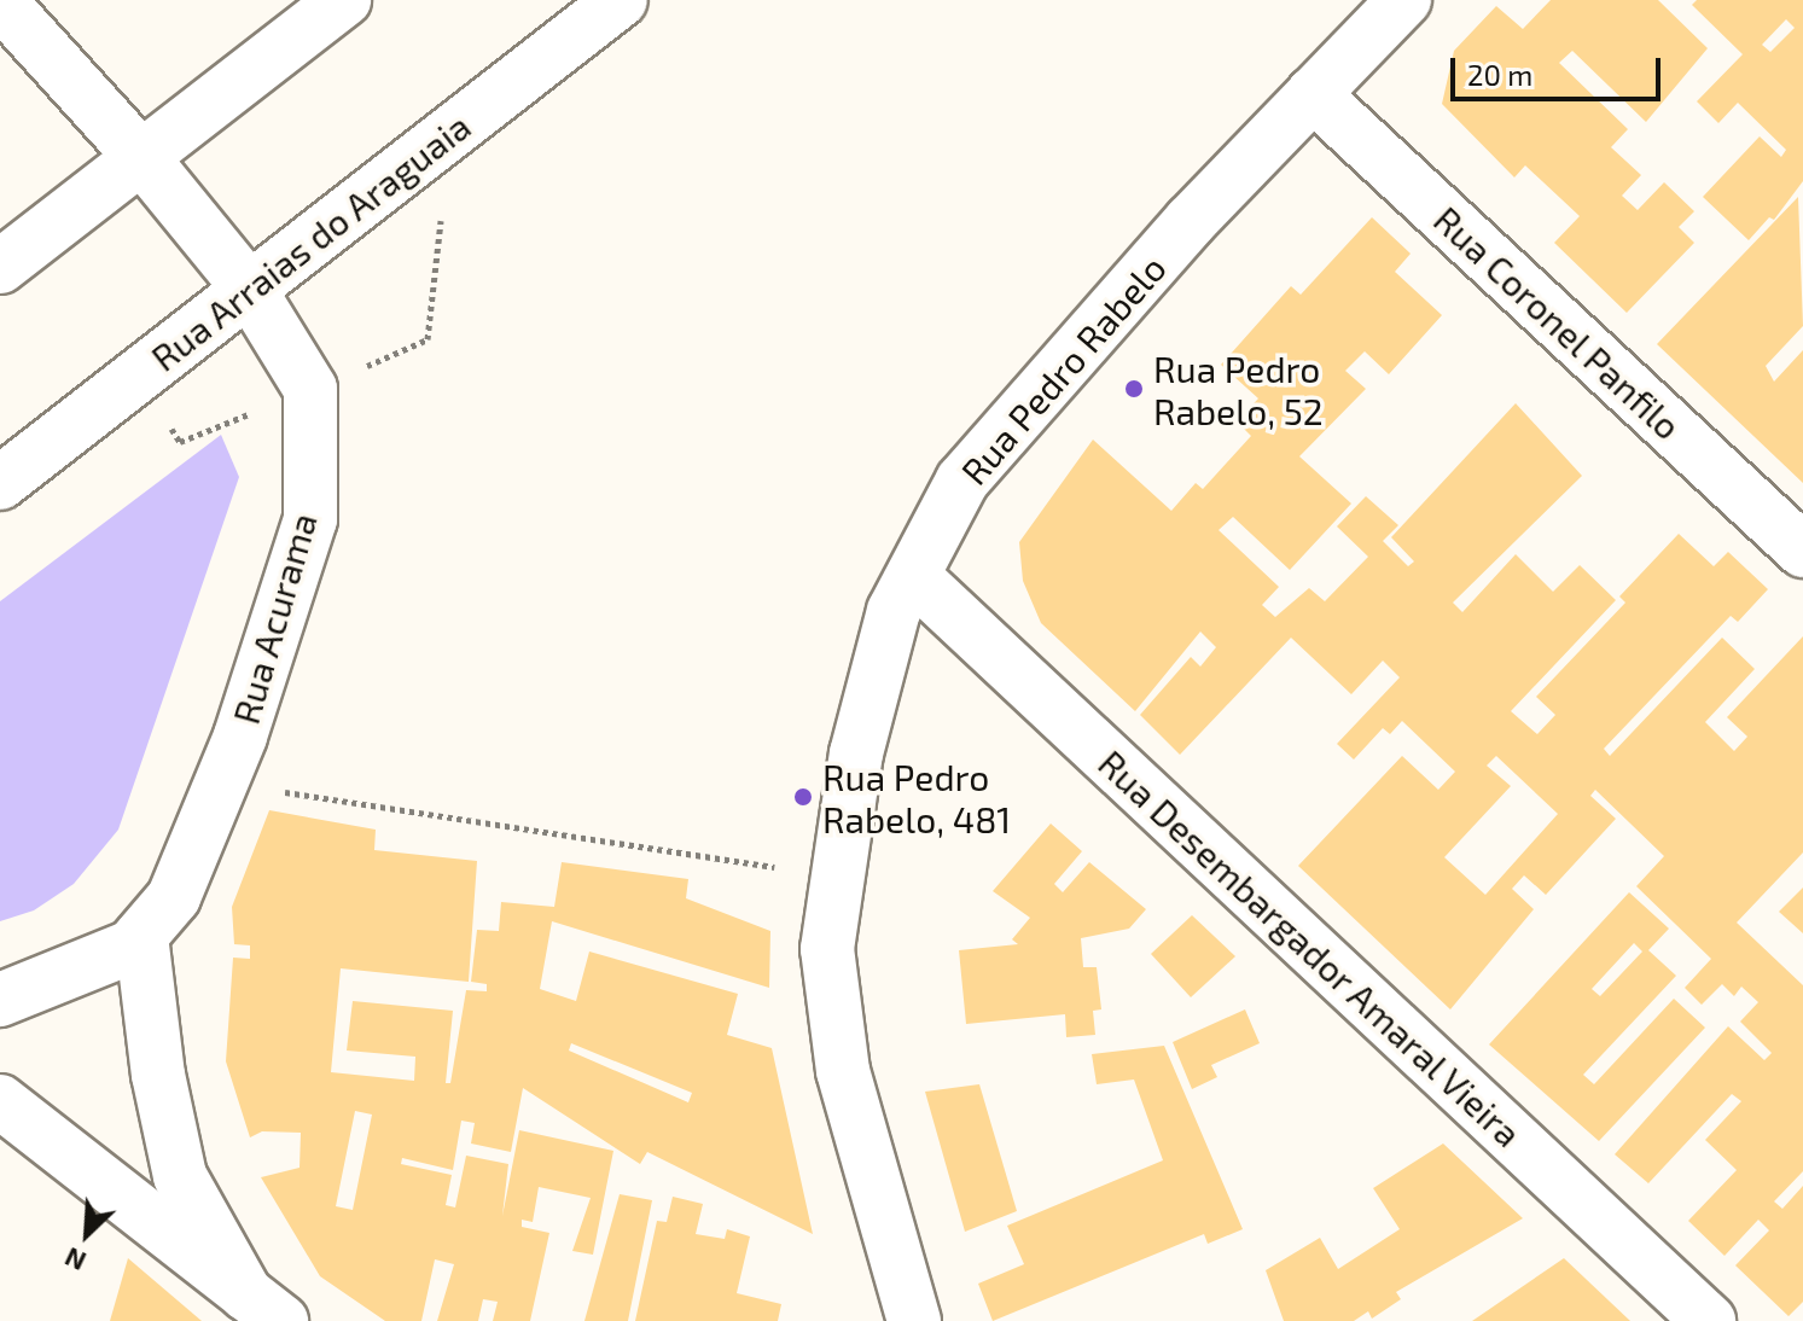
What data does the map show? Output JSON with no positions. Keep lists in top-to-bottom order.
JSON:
{
  "streets": {
    "street": [
      "Rua Arraias do Araguaia",
      "Rua Coronel Panfilo",
      "Rua Pedro Rabelo",
      "Rua Acurama",
      "Rua Desembargador Amaral Vieira"
    ]
  },
  "crossings": [
    ["Rua Arraias do Araguaia", "Rua Acurama"],
    ["Rua Coronel Panfilo", "Rua Pedro Rabelo"],
    ["Rua Pedro Rabelo", "Rua Desembargador Amaral Vieira"]
  ],
  "places": ["Rua Pedro Rabelo, 52", "Rua Pedro Rabelo, 481"],
  "scale_bar": "20 m",
  "north": "bottom left"
}
